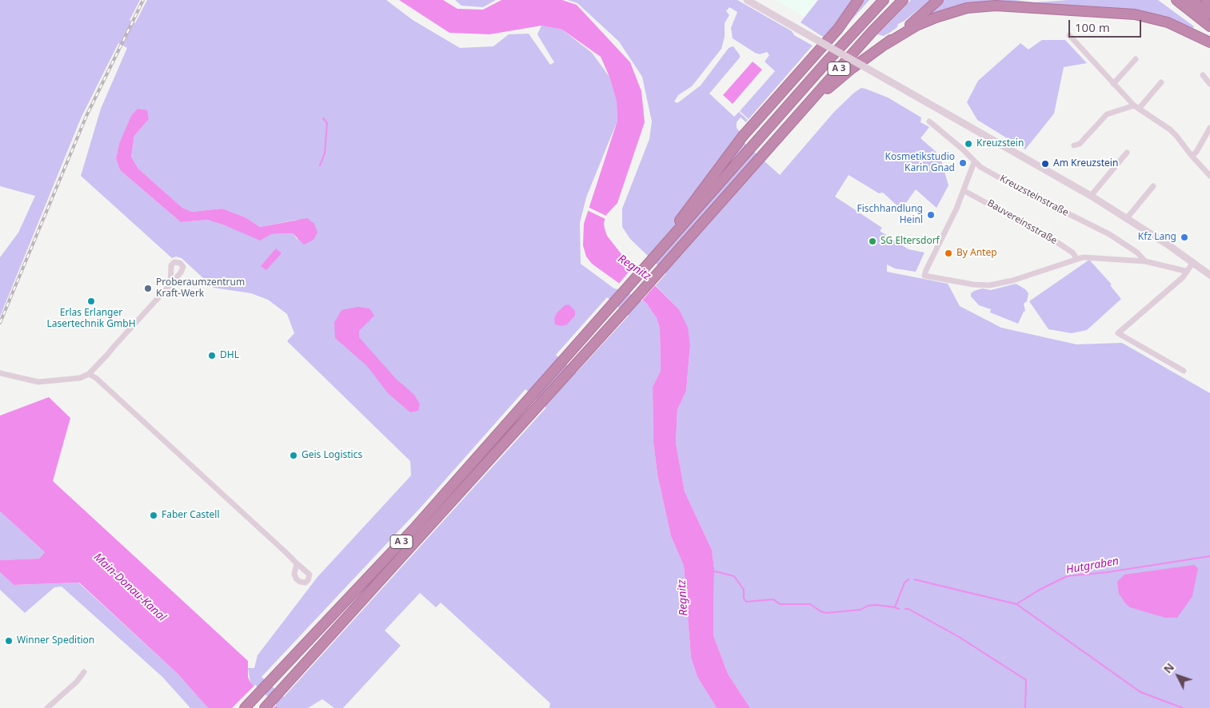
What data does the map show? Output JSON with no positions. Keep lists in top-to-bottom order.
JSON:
{
  "streets": {
    "highway": ["A 3"],
    "street": ["Kreuzsteinstraße", "Bauvereinsstraße"]
  },
  "water": ["Regnitz", "Hutgraben", "Main-Donau-Kanal"],
  "places": [
    "Kreuzstein",
    "Kosmetikstudio Karin Gnad",
    "Am Kreuzstein",
    "Fischhandlung Heinl",
    "Kfz Lang",
    "SG Eltersdorf",
    "By Antep",
    "Proberaumzentrum Kraft-Werk",
    "Erlas Erlanger Lasertechnik GmbH",
    "DHL",
    "Geis Logistics",
    "Faber Castell",
    "Winner Spedition"
  ],
  "scale_bar": "100 m",
  "north": "top left"
}
